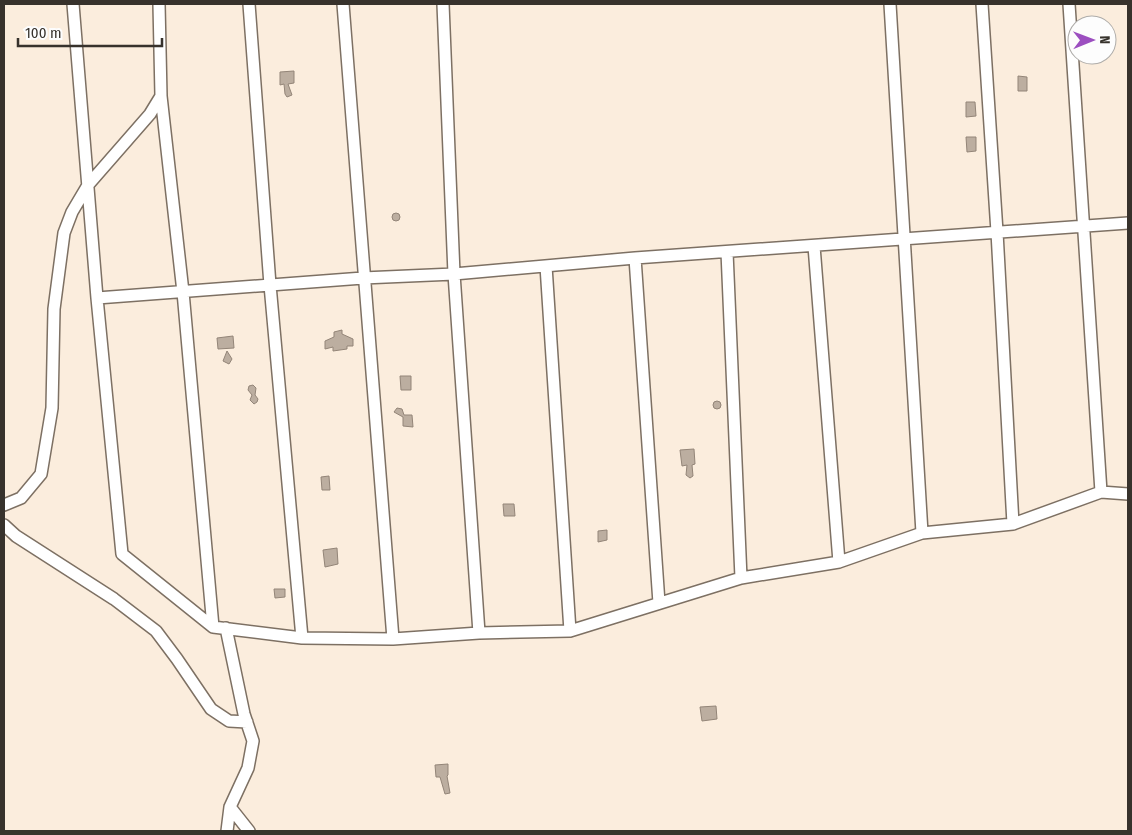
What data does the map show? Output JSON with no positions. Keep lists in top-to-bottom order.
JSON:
{
  "scale_bar": "100 m",
  "north": "right"
}
